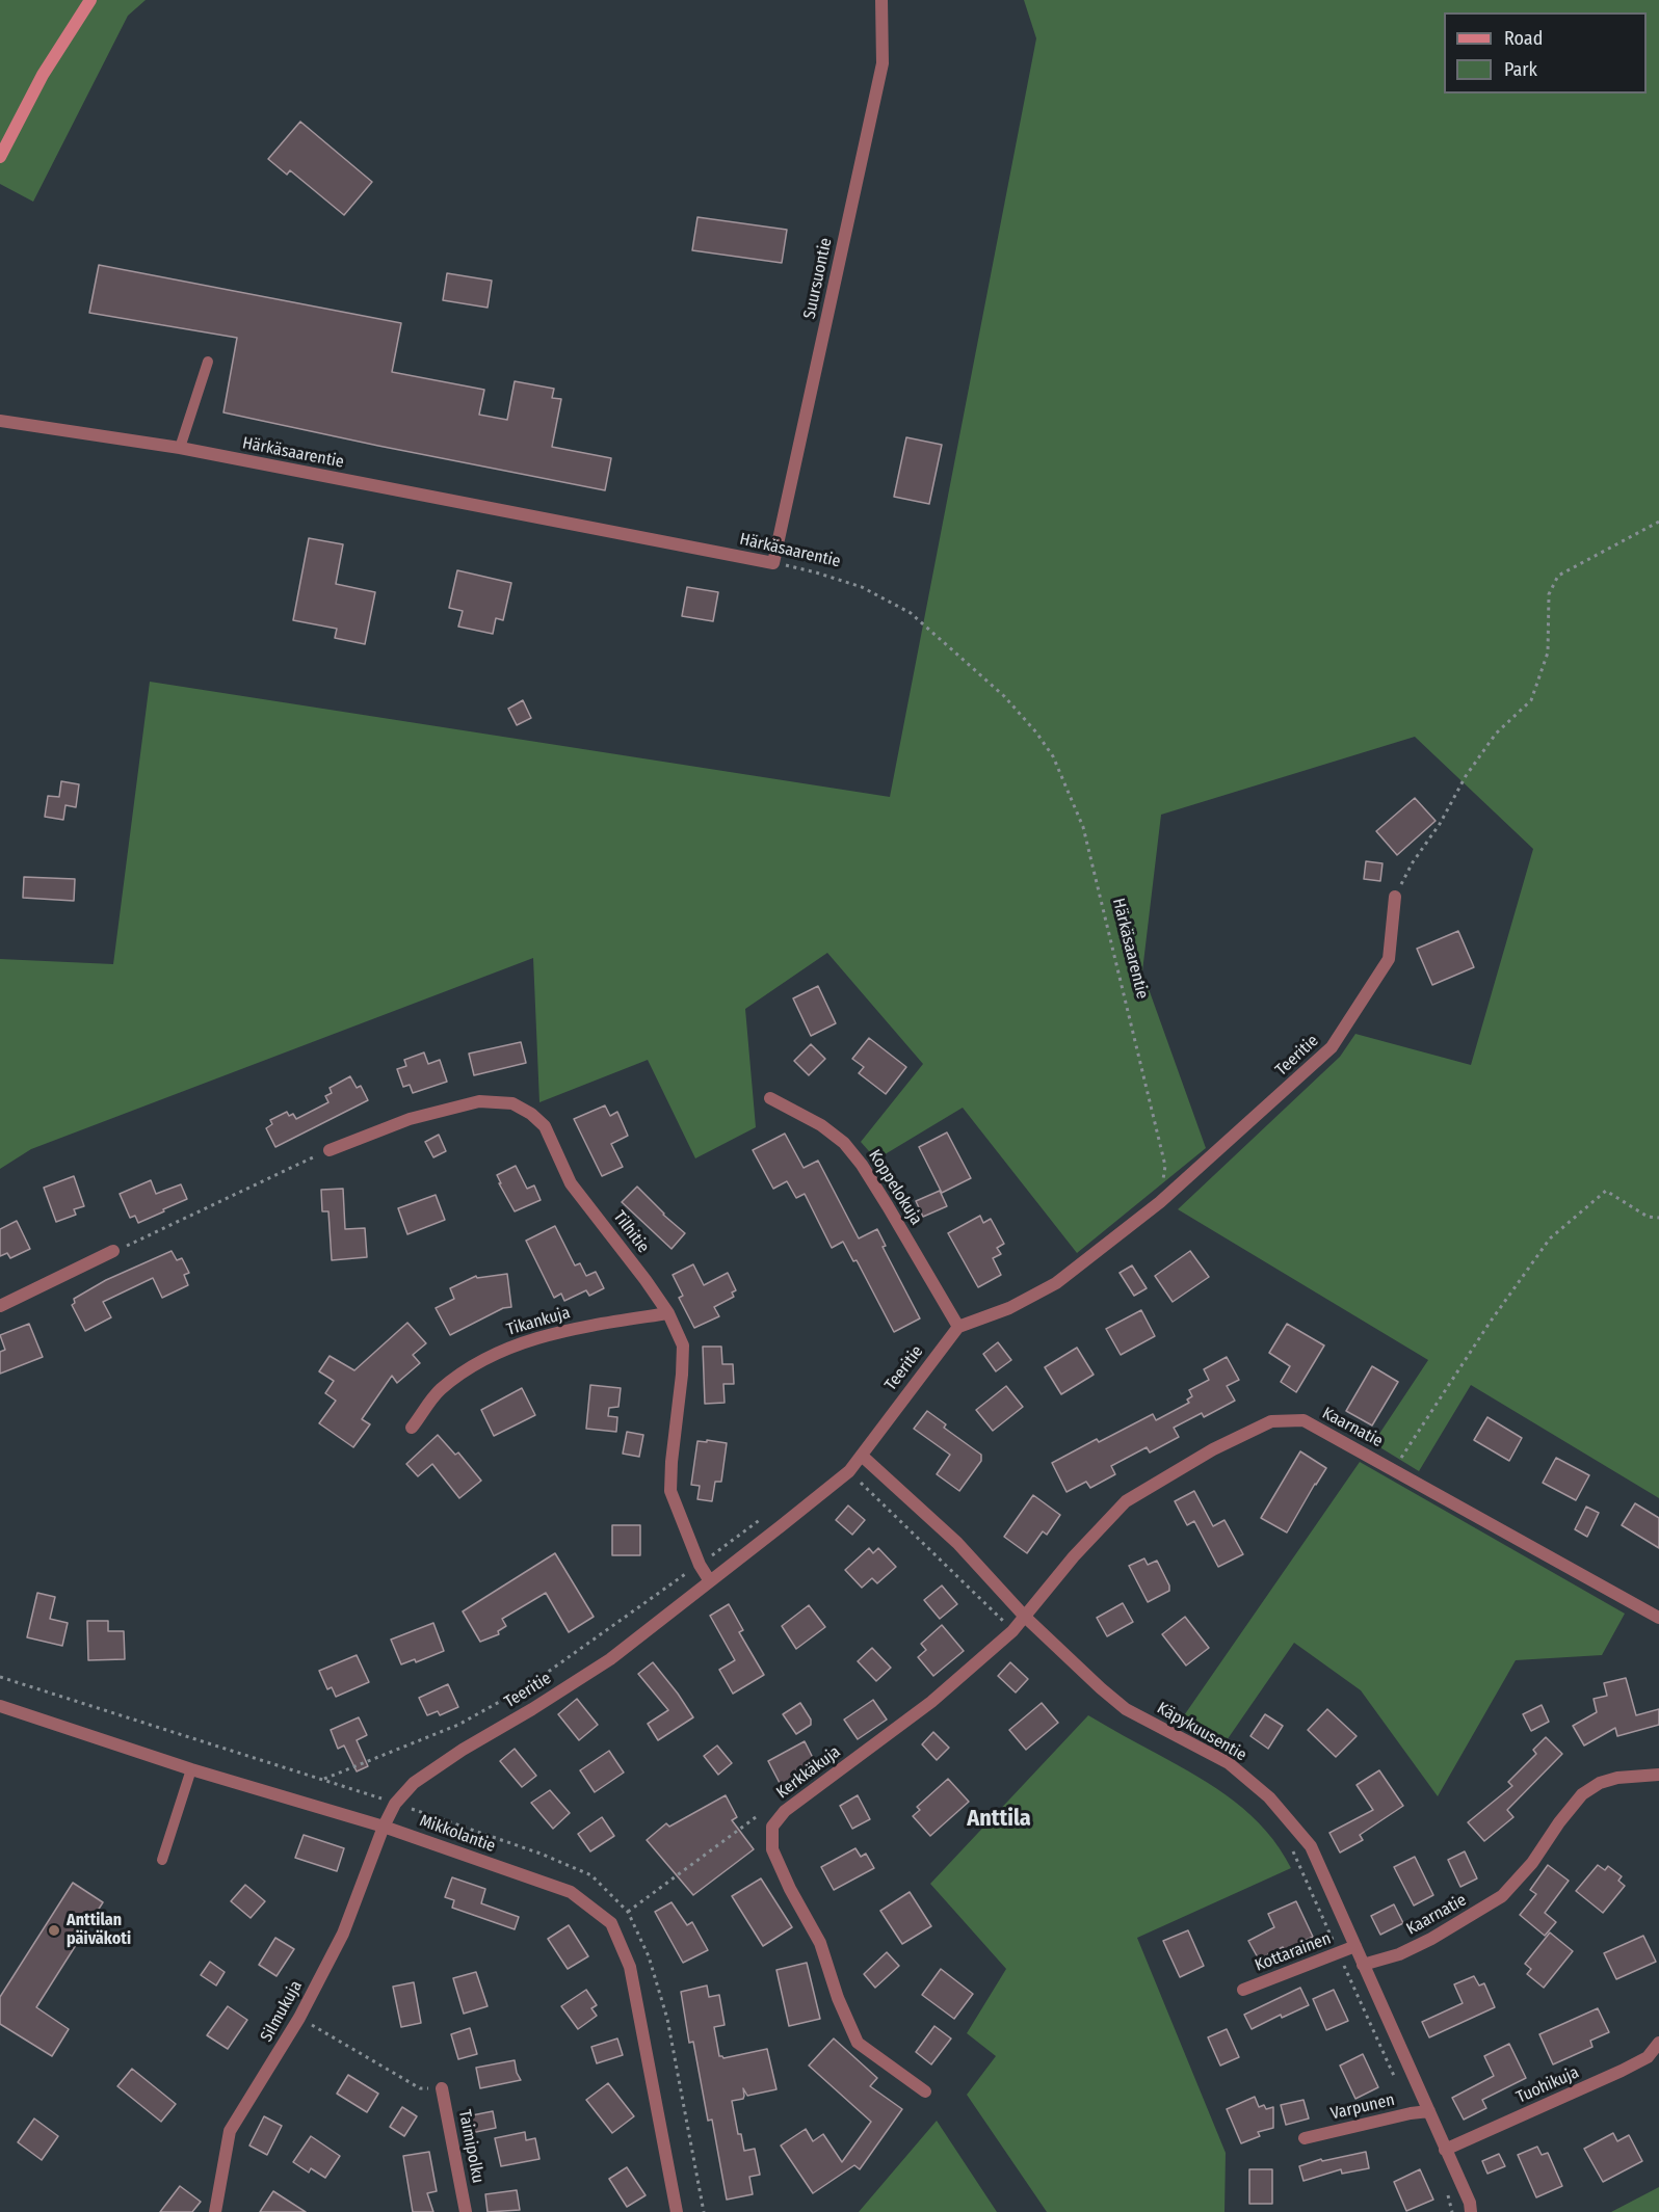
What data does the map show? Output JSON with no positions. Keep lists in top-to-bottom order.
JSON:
{
  "streets": {
    "street": [
      "Suursuontie",
      "Härkäsaarentie",
      "Teeritie",
      "Koppelokuja",
      "Tilhitie",
      "Tikankuja",
      "Kaarnatie",
      "Käpykuusentie",
      "Kerkkäkuja",
      "Mikkolantie",
      "Kottarainen",
      "Silmukuja",
      "Tuohikuja",
      "Varpunen",
      "Taimipolku"
    ]
  },
  "crossings": [
    ["Suursuontie", "Härkäsaarentie"],
    ["Härkäsaarentie", "Teeritie"],
    ["Teeritie", "Koppelokuja"],
    ["Teeritie", "Tilhitie"],
    ["Teeritie", "Käpykuusentie"],
    ["Teeritie", "Mikkolantie"],
    ["Teeritie", "Silmukuja"],
    ["Tilhitie", "Tikankuja"],
    ["Kaarnatie", "Käpykuusentie"],
    ["Kaarnatie", "Kerkkäkuja"],
    ["Käpykuusentie", "Kerkkäkuja"],
    ["Käpykuusentie", "Kottarainen"],
    ["Käpykuusentie", "Tuohikuja"],
    ["Käpykuusentie", "Varpunen"],
    ["Mikkolantie", "Silmukuja"]
  ],
  "districts": ["Anttila"],
  "places": ["Anttilan päiväkoti"],
  "legend": ["Road", "Park"]
}
